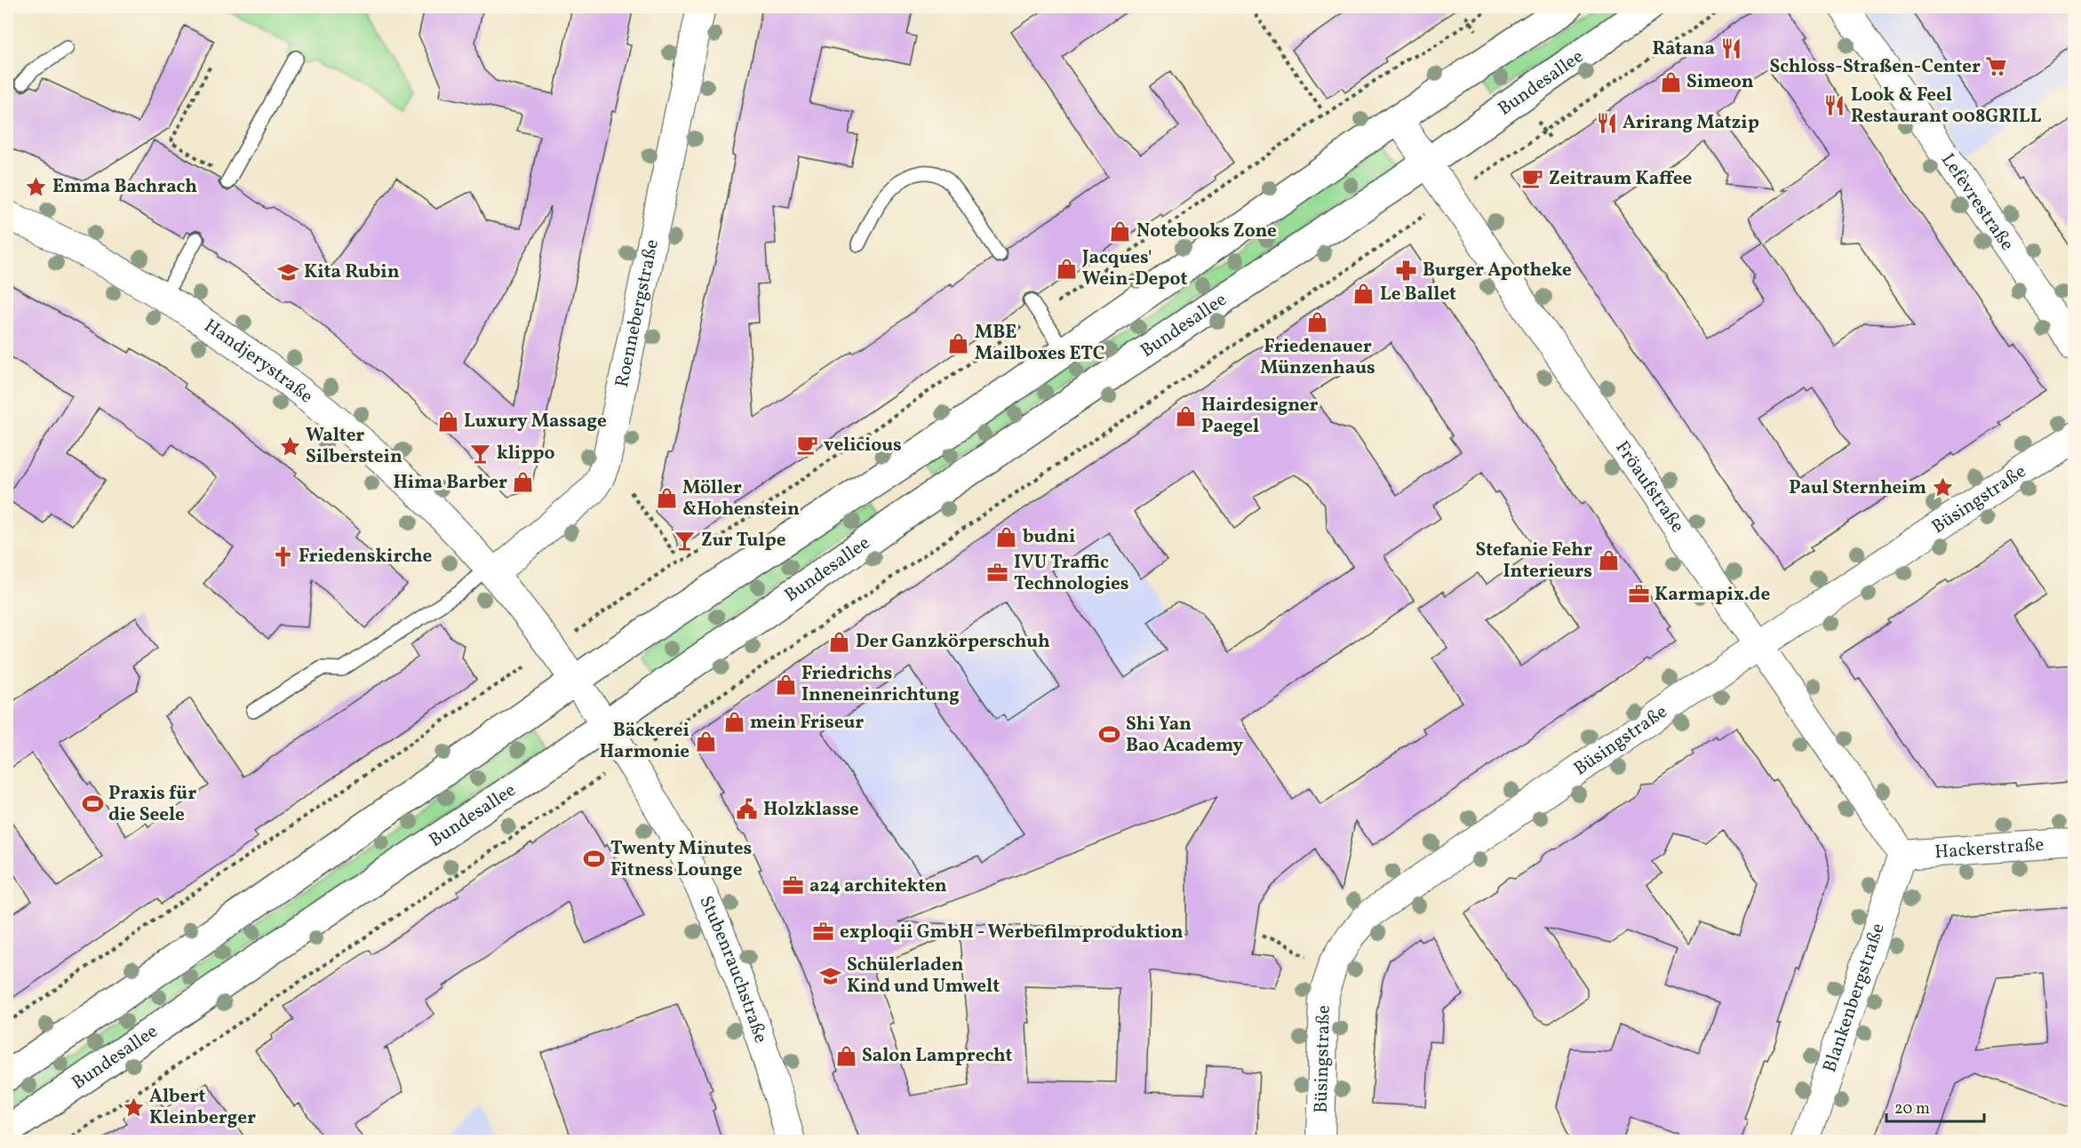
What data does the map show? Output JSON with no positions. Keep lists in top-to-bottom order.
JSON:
{
  "streets": {
    "street": [
      "Bundesallee",
      "Lefèvrestraße",
      "Roennebergstraße",
      "Handjerystraße",
      "Fröaufstraße",
      "Büsingstraße",
      "Hackerstraße",
      "Stubenrauchstraße",
      "Blankenbergstraße"
    ]
  },
  "crossings": [
    ["Bundesallee", "Fröaufstraße"],
    ["Bundesallee", "Stubenrauchstraße"],
    ["Roennebergstraße", "Handjerystraße"],
    ["Handjerystraße", "Stubenrauchstraße"],
    ["Fröaufstraße", "Büsingstraße"],
    ["Fröaufstraße", "Hackerstraße"],
    ["Fröaufstraße", "Blankenbergstraße"],
    ["Hackerstraße", "Blankenbergstraße"]
  ],
  "places": {
    "restaurant": ["Ratana", "Look & Feel Restaurant 008GRILL", "Arirang Matzip"],
    "supermarket": ["Schloss-Straßen-Center"],
    "shop": [
      "Simeon",
      "Notebooks Zone",
      "Jacques' Wein-Depot",
      "Le Ballet",
      "Friedenauer Münzenhaus",
      "MBE Mailboxes ETC",
      "Hairdesigner Paegel",
      "Luxury Massage",
      "Hima Barber",
      "Möller &Hohenstein",
      "budni",
      "Stefanie Fehr Interieurs",
      "Der Ganzkörperschuh",
      "Friedrichs Inneneinrichtung",
      "mein Friseur",
      "Bäckerei Harmonie",
      "Salon Lamprecht"
    ],
    "cafe": ["Zeitraum Kaffee", "velicious"],
    "place": [
      "Emma Bachrach",
      "Walter Silberstein",
      "Paul Sternheim",
      "Albert Kleinberger"
    ],
    "pharmacy": ["Burger Apotheke"],
    "school or university": ["Kita Rubin", "Schülerladen Kind und Umwelt"],
    "bar": ["klippo", "Zur Tulpe"],
    "church": ["Friedenskirche"],
    "office": [
      "IVU Traffic Technologies",
      "Karmapix.de",
      "a24 architekten",
      "exploqii GmbH - Werbefilmproduktion"
    ],
    "sports": ["Shi Yan Bao Academy", "Praxis für die Seele", "Twenty Minutes Fitness Lounge"],
    "public building": ["Holzklasse"]
  },
  "scale_bar": "20 m"
}
